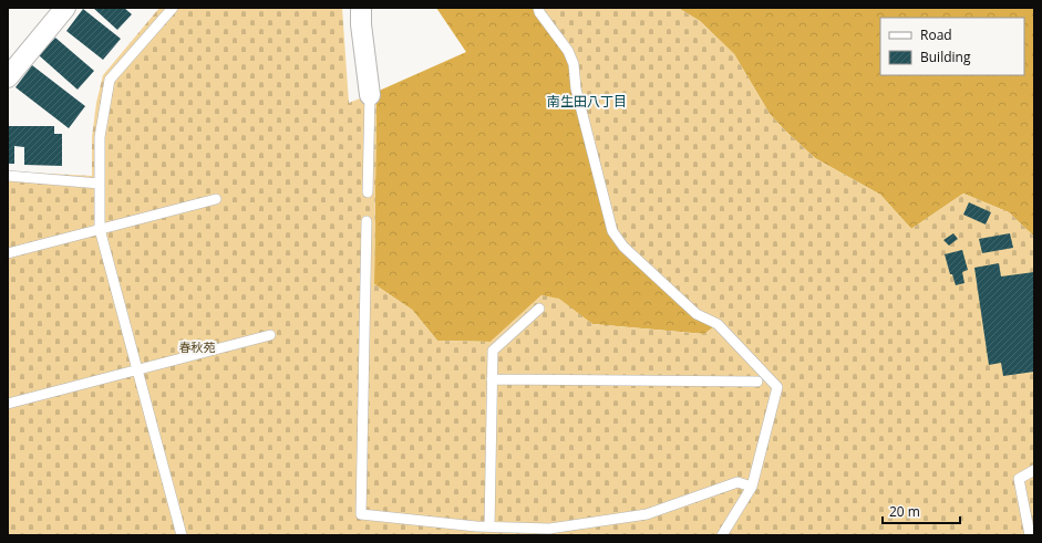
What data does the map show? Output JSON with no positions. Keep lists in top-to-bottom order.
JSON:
{
  "districts": ["南生田八丁目"],
  "parks": ["春秋苑"],
  "legend": ["Road", "Building"],
  "scale_bar": "20 m"
}
